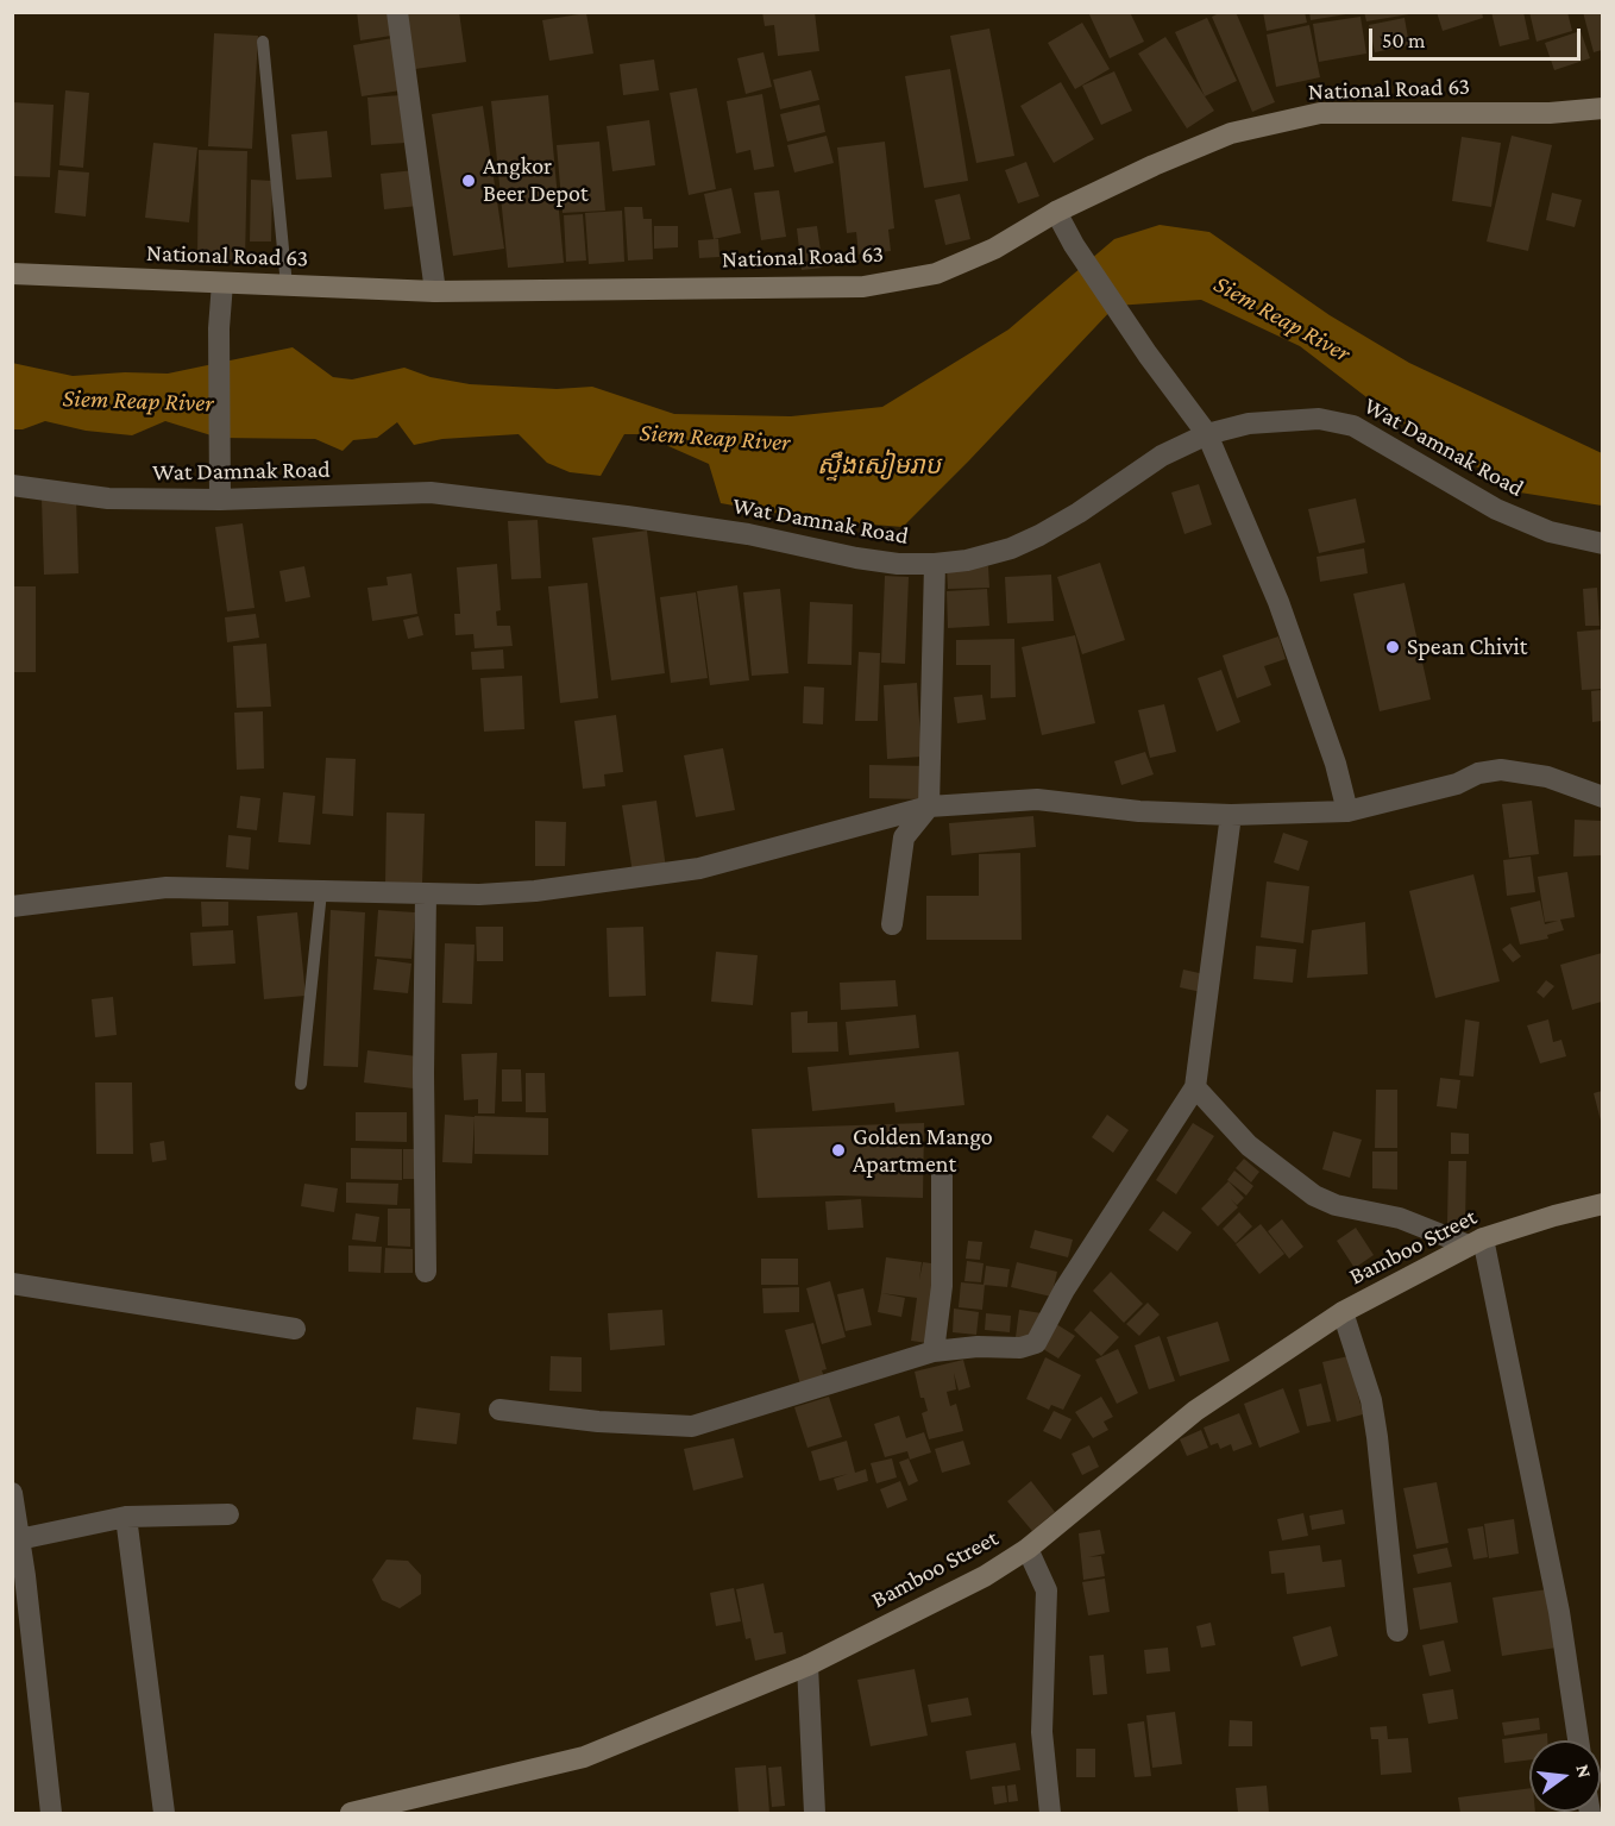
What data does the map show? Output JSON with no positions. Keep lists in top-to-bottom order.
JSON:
{
  "streets": {
    "street": ["National Road 63", "Wat Damnak Road", "Bamboo Street"]
  },
  "water": ["Siem Reap River", "ស្ទឹងសៀមរាប"],
  "places": ["Angkor Beer Depot", "Spean Chivit", "Golden Mango Apartment"],
  "scale_bar": "50 m",
  "north": "right"
}
